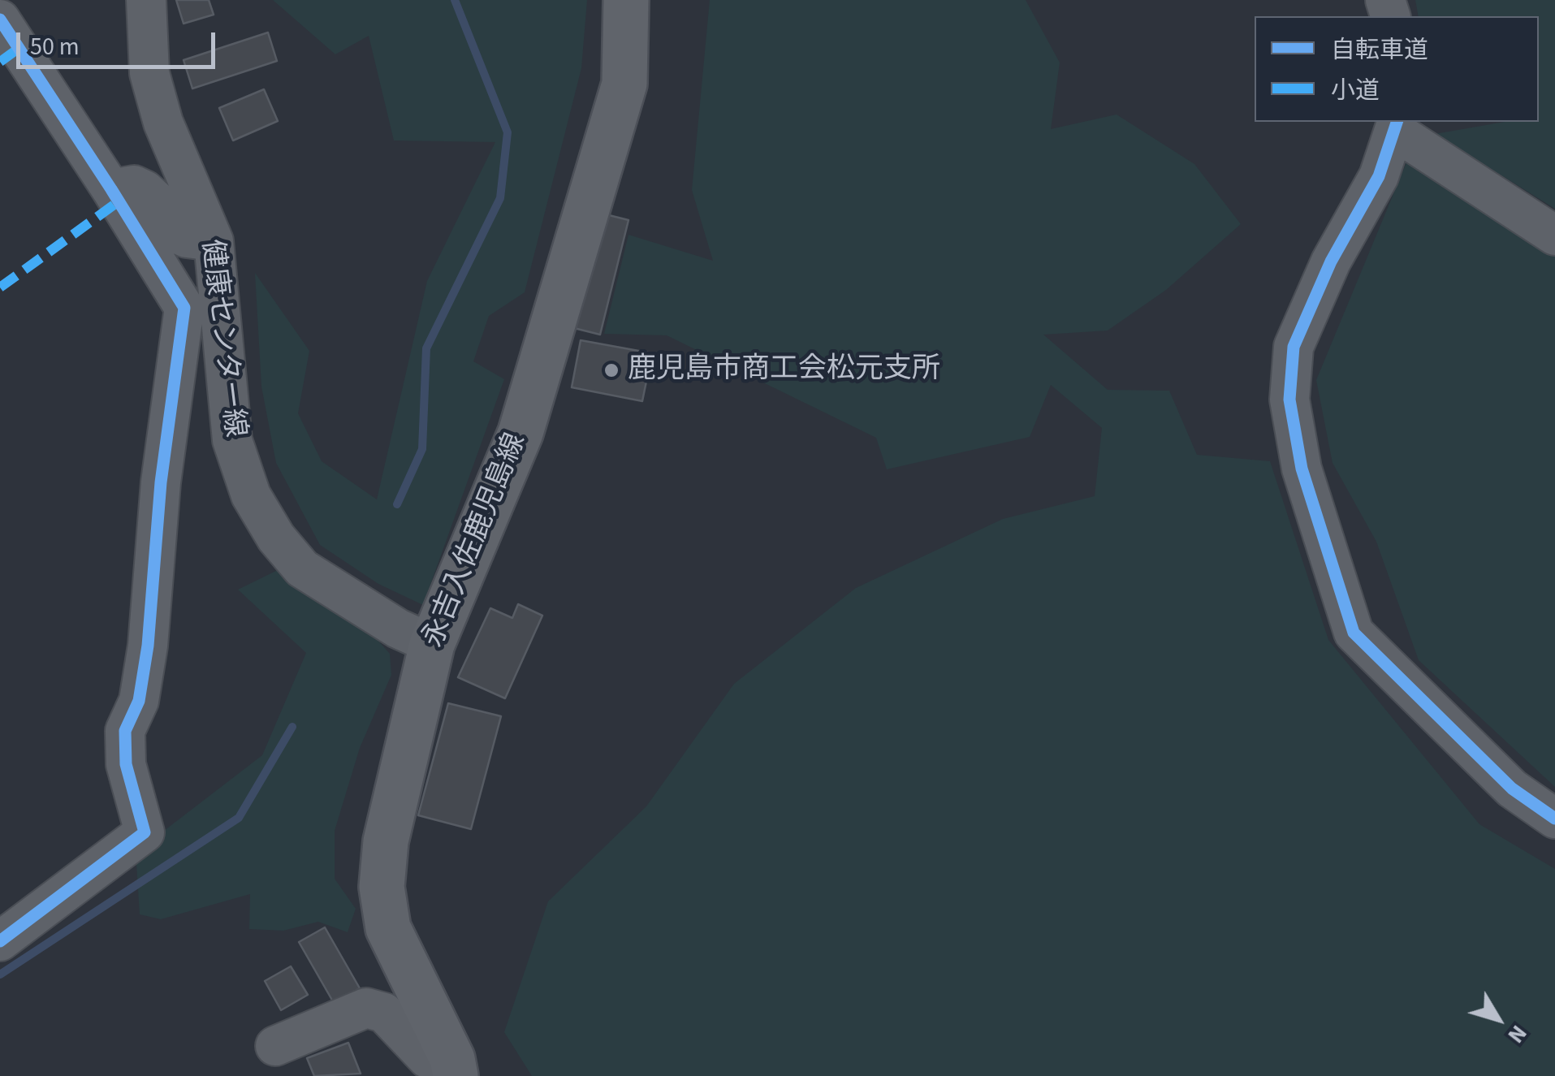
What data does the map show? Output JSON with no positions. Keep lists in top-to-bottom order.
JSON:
{
  "streets": {
    "main road": ["永吉入佐鹿児島線"],
    "street": ["健康センター線"]
  },
  "crossings": [
    ["健康センター線", "永吉入佐鹿児島線"]
  ],
  "places": ["鹿児島市商工会松元支所"],
  "legend": ["自転車道", "小道"],
  "scale_bar": "50 m",
  "north": "bottom right"
}
